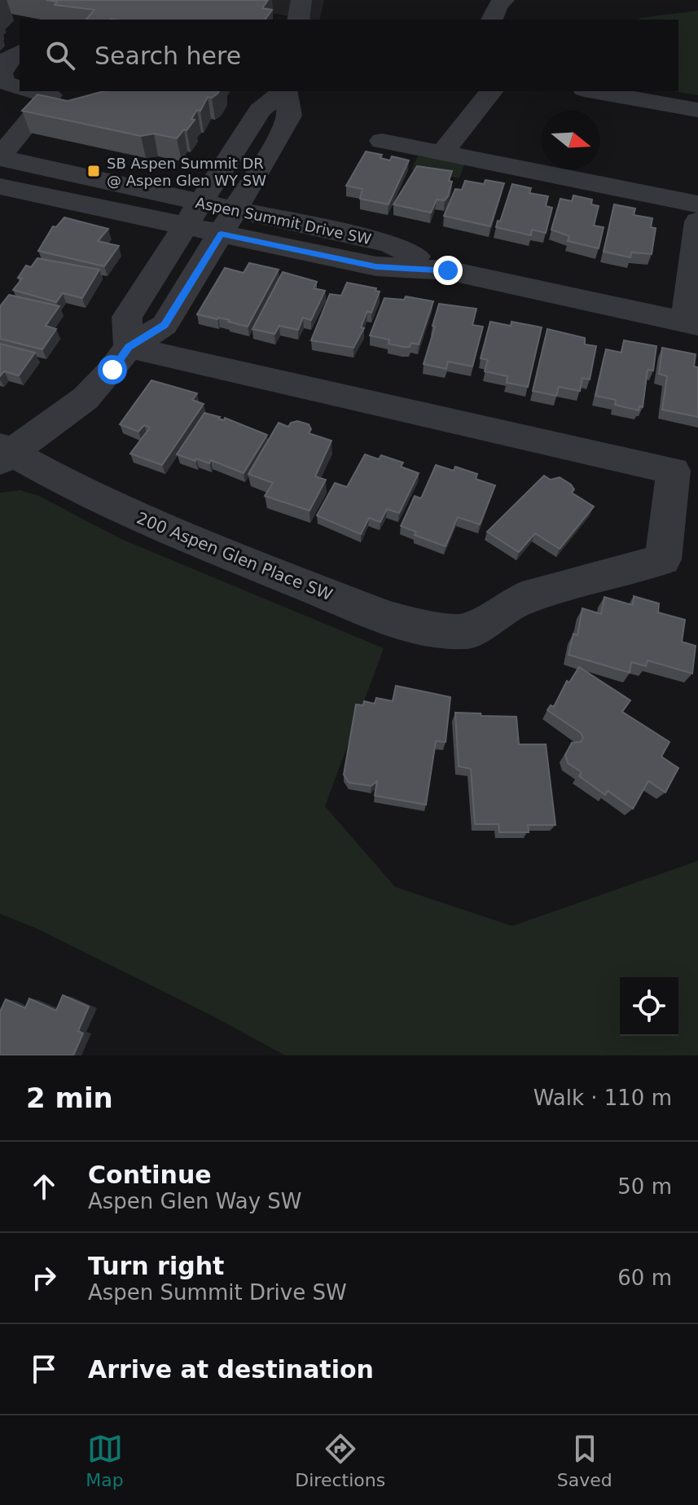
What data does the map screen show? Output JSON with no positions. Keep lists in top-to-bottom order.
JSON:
{
  "streets": {
    "street": ["Aspen Summit Drive SW", "200 Aspen Glen Place SW"]
  },
  "places": {
    "transit": ["SB Aspen Summit DR @ Aspen Glen WY SW"]
  },
  "north": "right",
  "page": {
    "search": "Search here",
    "heading": ["2 min", "Walk · 110 m"],
    "list": [
      ["Continue", "Aspen Glen Way SW", "50 m"],
      ["Turn right", "Aspen Summit Drive SW", "60 m"],
      "Arrive at destination"
    ],
    "nav": ["Map", "Directions", "Saved"]
  }
}
